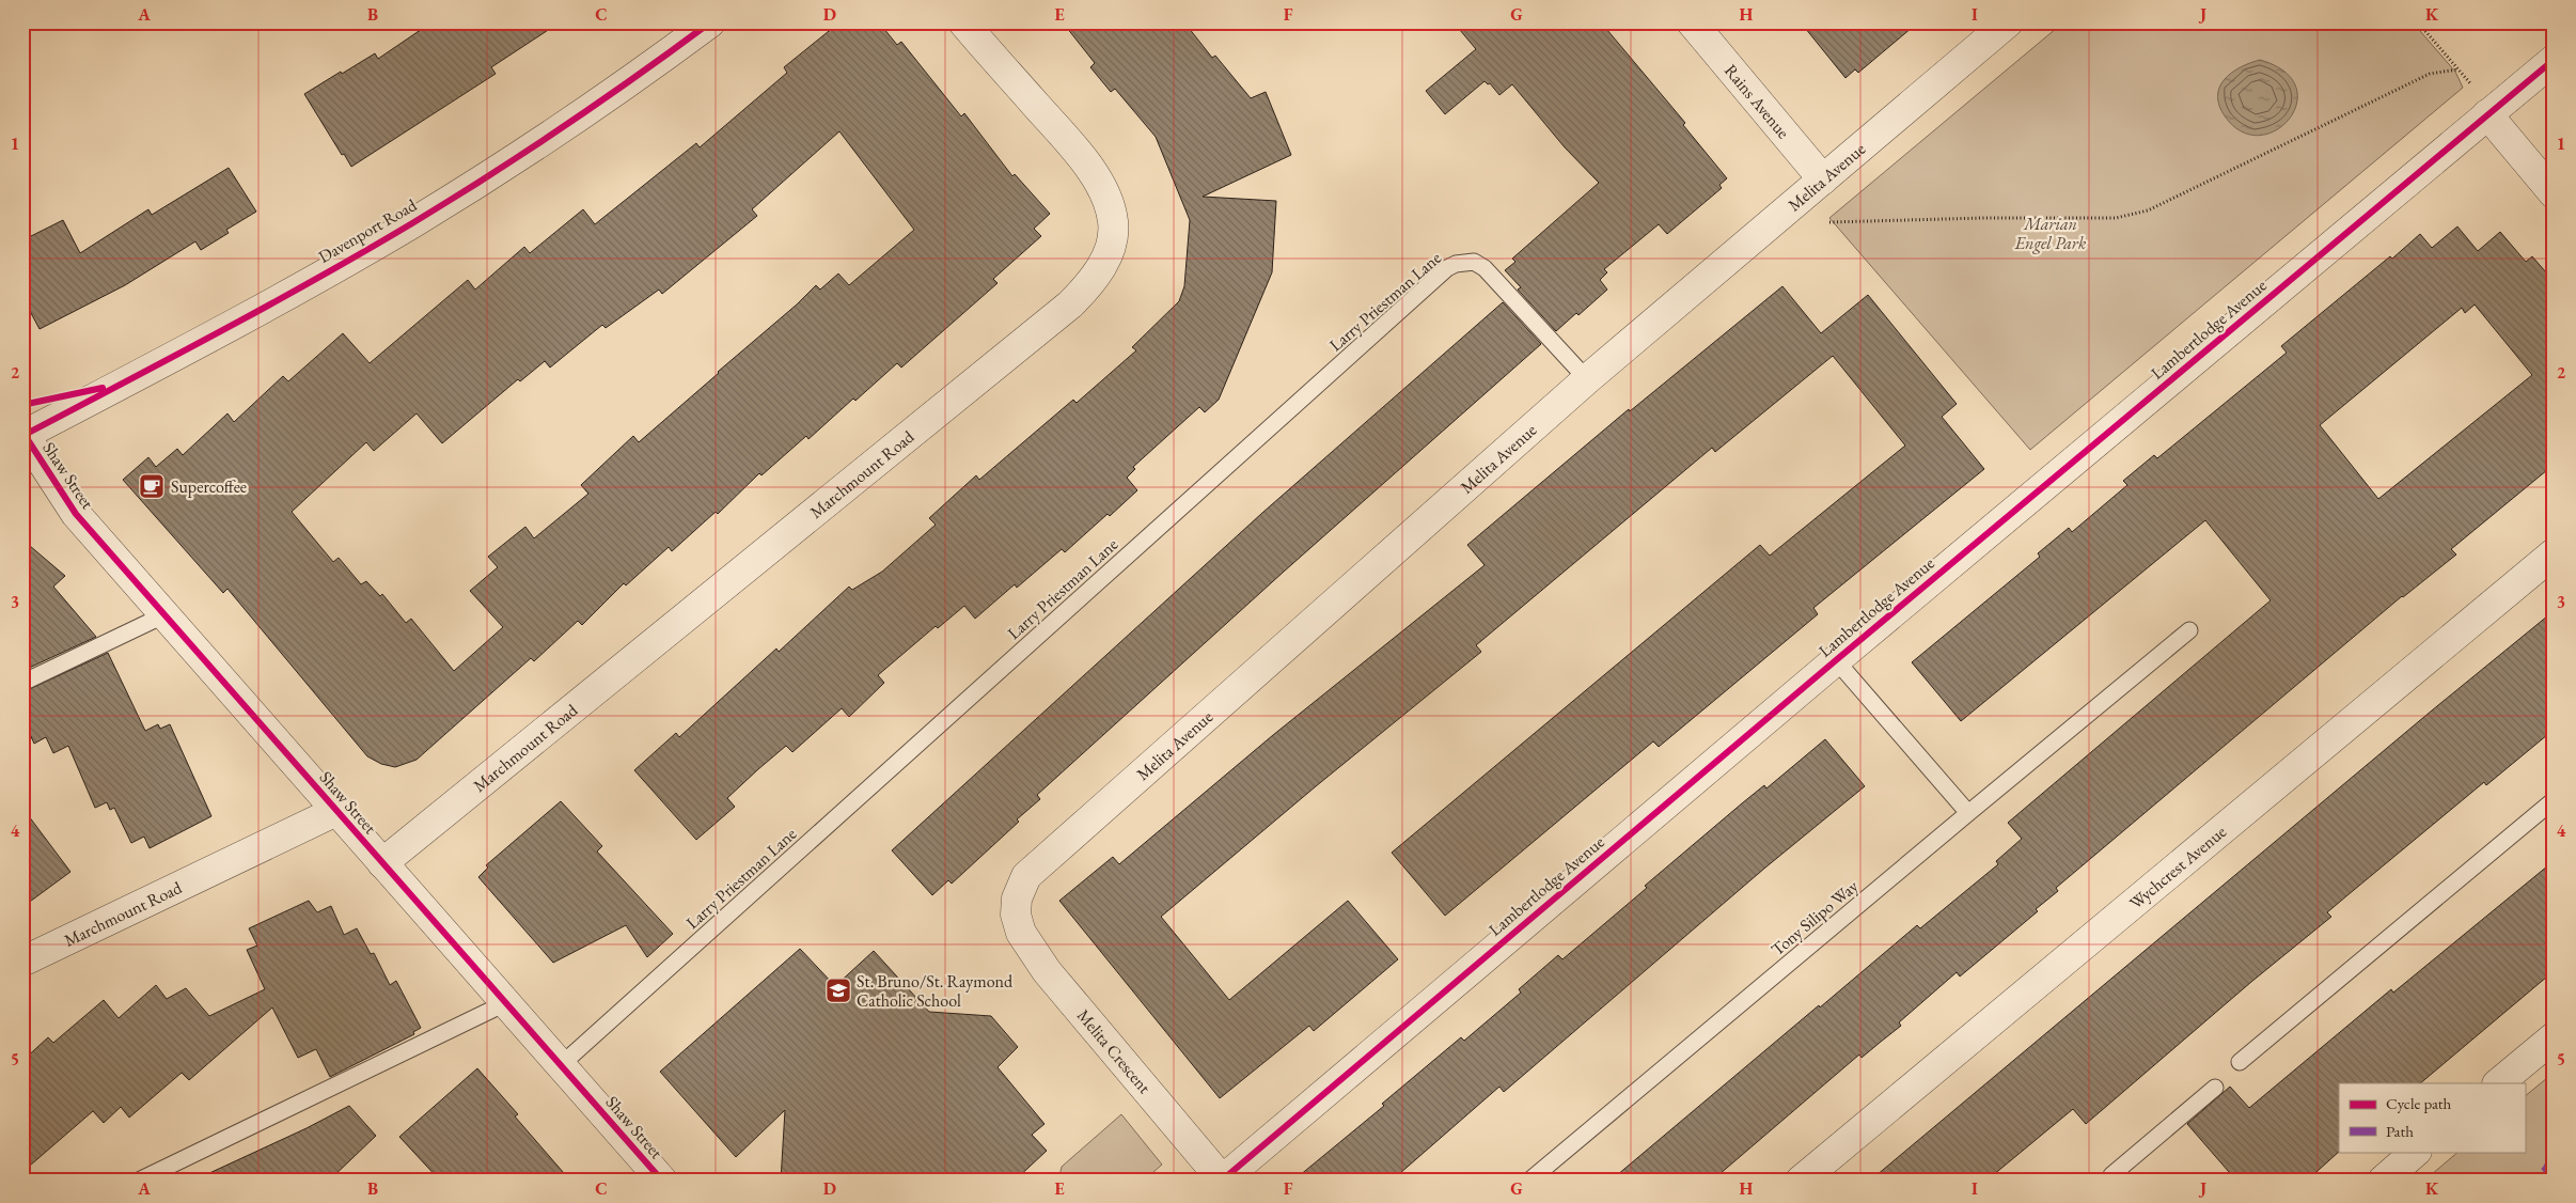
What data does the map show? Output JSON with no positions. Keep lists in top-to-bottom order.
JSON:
{
  "streets": {
    "street": [
      "Rains Avenue",
      "Melita Avenue",
      "Davenport Road",
      "Lambertlodge Avenue",
      "Marchmount Road",
      "Shaw Street",
      "Wychcrest Avenue",
      "Melita Crescent"
    ],
    "lane": ["Larry Priestman Lane", "Tony Silipo Way"]
  },
  "crossings": [
    ["Rains Avenue", "Melita Avenue"],
    ["Melita Avenue", "Larry Priestman Lane"],
    ["Melita Avenue", "Melita Crescent"],
    ["Davenport Road", "Shaw Street"],
    ["Larry Priestman Lane", "Shaw Street"],
    ["Lambertlodge Avenue", "Melita Crescent"],
    ["Marchmount Road", "Shaw Street"]
  ],
  "parks": ["Marian Engel Park"],
  "places": {
    "cafe": ["Supercoffee"],
    "school or university": ["St. Bruno/St. Raymond Catholic School"]
  },
  "legend": ["Cycle path", "Path"],
  "grid": {
    "columns": [
      "A",
      "B",
      "C",
      "D",
      "E",
      "F",
      "G",
      "H",
      "I",
      "J",
      "K"
    ],
    "rows": [
      "1",
      "2",
      "3",
      "4",
      "5"
    ]
  }
}
